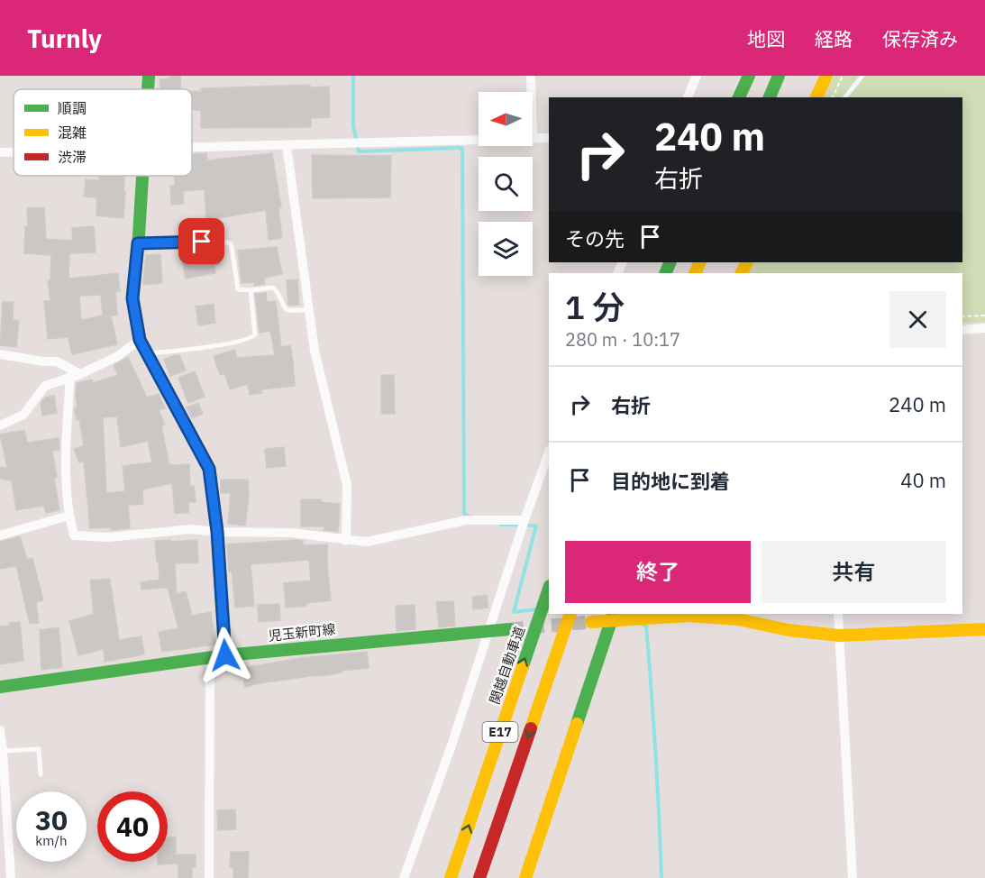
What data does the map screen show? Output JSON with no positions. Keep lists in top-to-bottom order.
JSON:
{
  "streets": {
    "main road": ["児玉新町線", "関越自動車道", "E17"]
  },
  "legend": ["順調", "混雑", "渋滞"],
  "north": "left",
  "page": {
    "header": "Turnly",
    "nav": ["地図", "経路", "保存済み"],
    "turn": ["240 m", "右折"],
    "then": "その先",
    "heading": ["1 分", "280 m · 10:17"],
    "list": [
      {
        "name": "右折",
        "value": "240 m"
      },
      {
        "name": "目的地に到着",
        "value": "40 m"
      }
    ],
    "buttons": ["終了", "共有"],
    "speed": "30 km/h",
    "limit": "40"
  }
}
